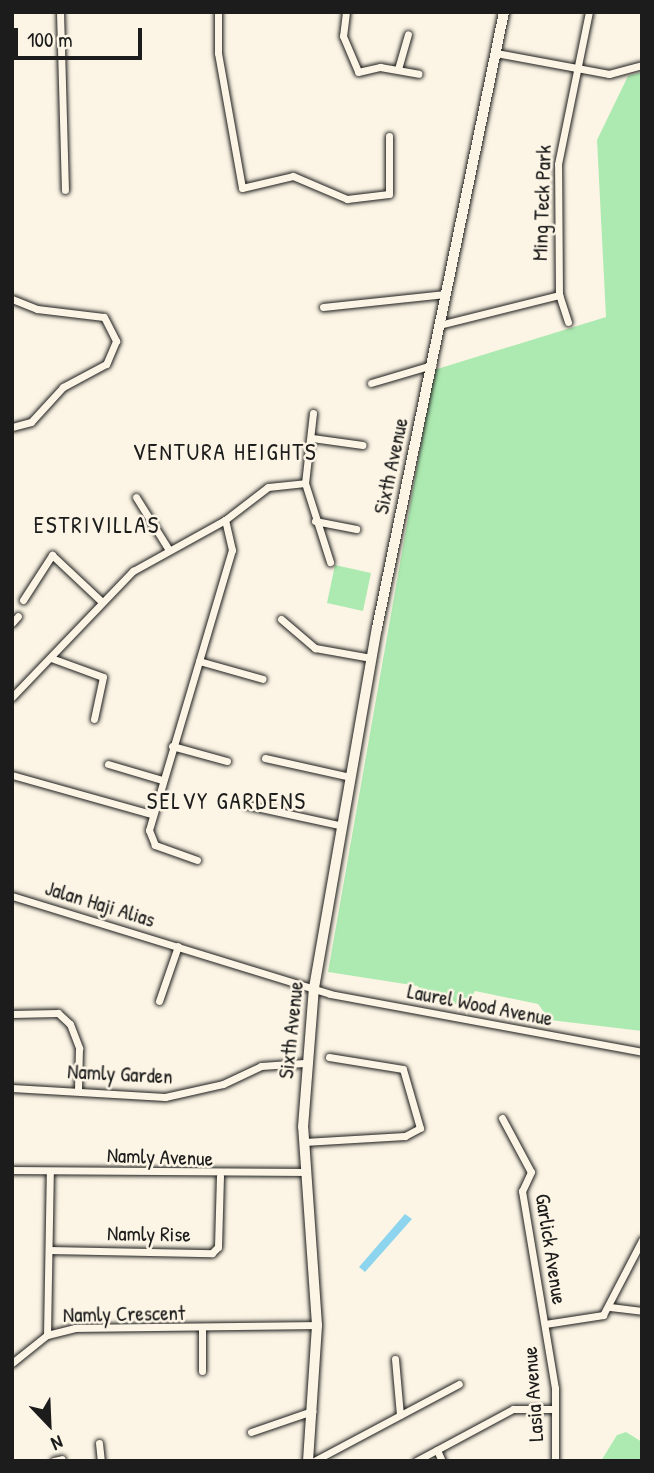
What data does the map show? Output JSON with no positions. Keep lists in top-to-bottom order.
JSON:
{
  "streets": {
    "main road": ["Sixth Avenue"],
    "street": [
      "Ming Teck Park",
      "Jalan Haji Alias",
      "Laurel Wood Avenue",
      "Namly Garden",
      "Namly Avenue",
      "Namly Rise",
      "Garlick Avenue",
      "Namly Crescent",
      "Lasia Avenue"
    ]
  },
  "crossings": [
    ["Sixth Avenue", "Jalan Haji Alias"],
    ["Sixth Avenue", "Laurel Wood Avenue"],
    ["Sixth Avenue", "Namly Garden"],
    ["Sixth Avenue", "Namly Avenue"],
    ["Sixth Avenue", "Namly Crescent"],
    ["Jalan Haji Alias", "Laurel Wood Avenue"],
    ["Namly Avenue", "Namly Rise"],
    ["Namly Avenue", "Namly Crescent"],
    ["Namly Rise", "Namly Crescent"],
    ["Garlick Avenue", "Lasia Avenue"]
  ],
  "districts": ["VENTURA HEIGHTS", "ESTRIVILLAS", "SELVY GARDENS"],
  "scale_bar": "100 m",
  "north": "bottom right"
}
